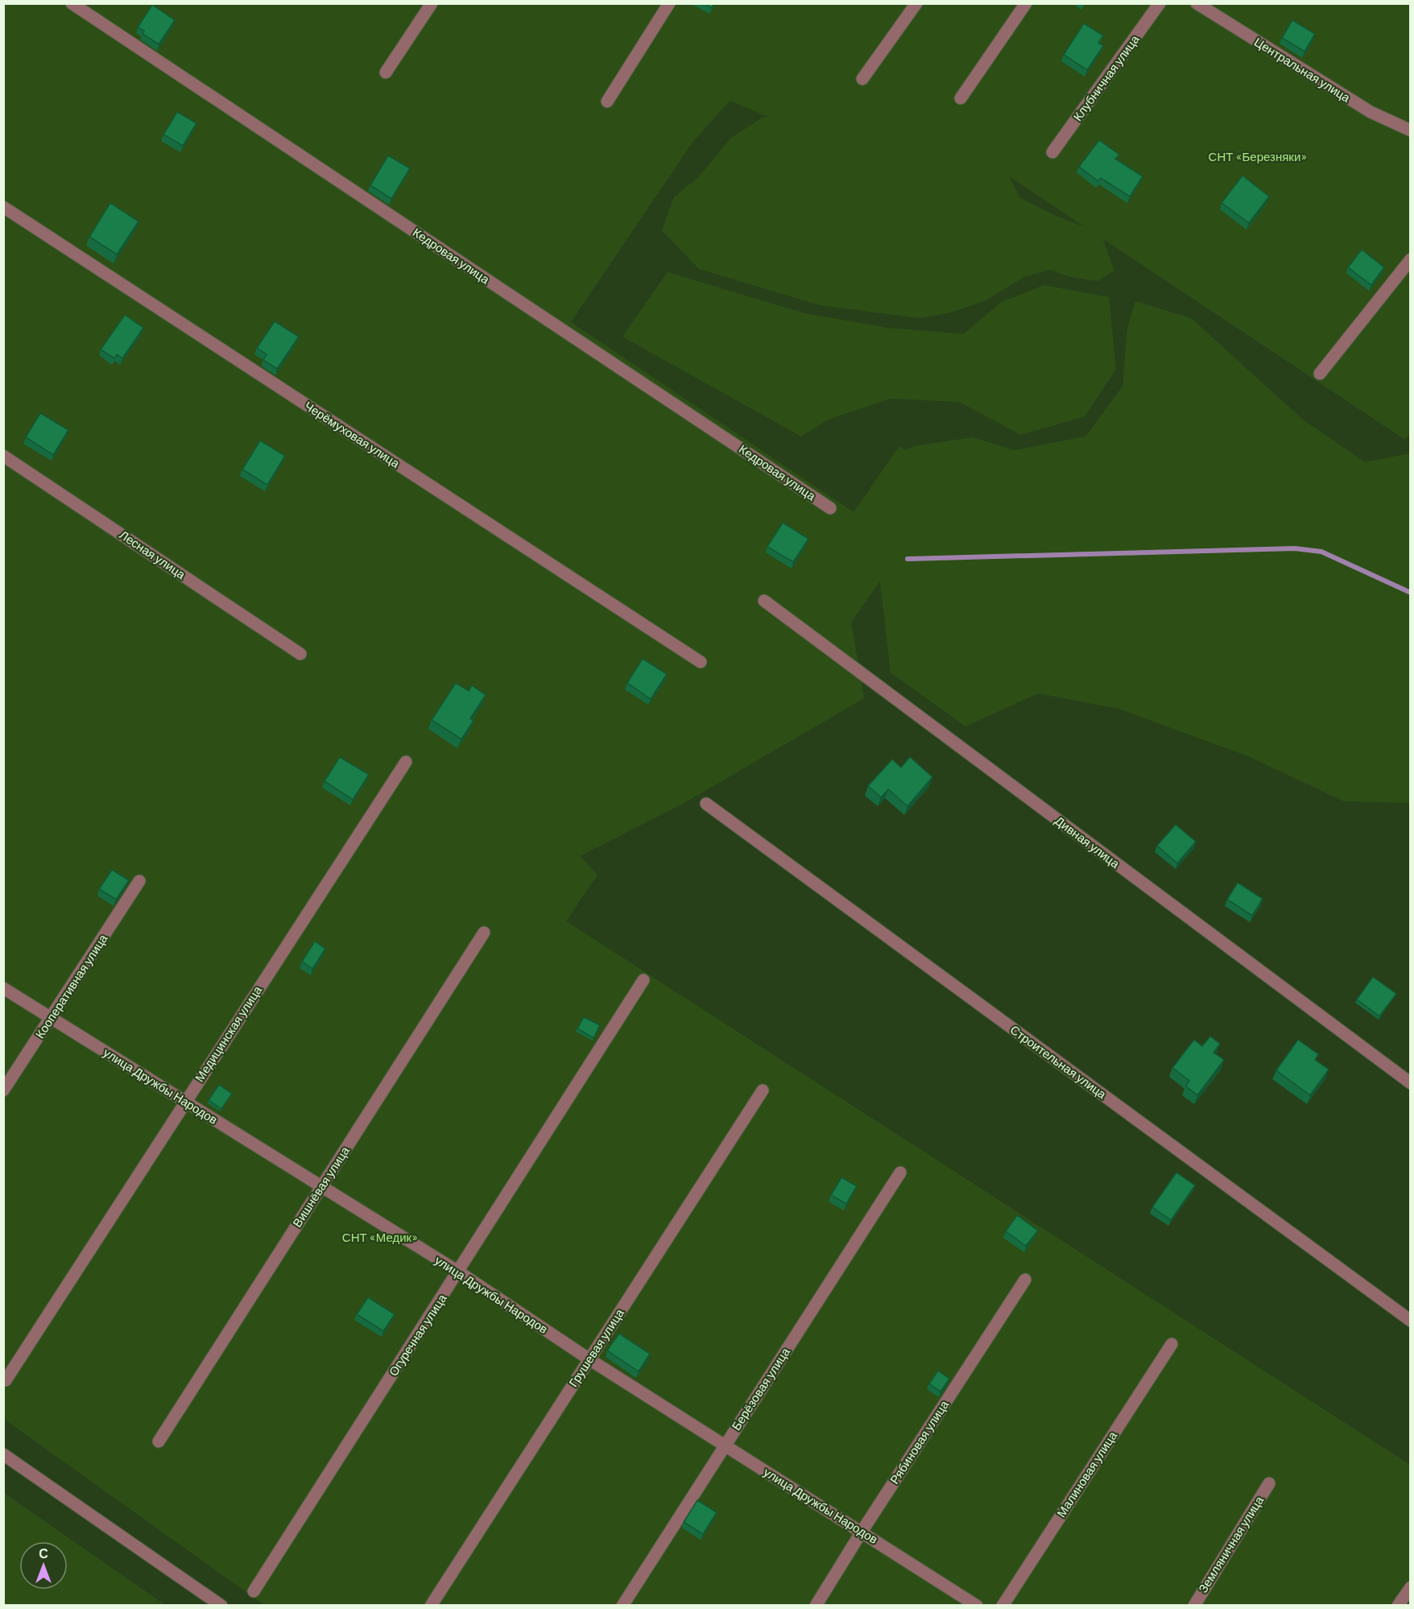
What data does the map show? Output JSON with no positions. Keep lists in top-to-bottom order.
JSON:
{
  "streets": {
    "street": [
      "Центральная улица",
      "Клубничная улица",
      "Кедровая улица",
      "Черёмуховая улица",
      "Лесная улица",
      "Дивная улица",
      "Кооперативная улица",
      "Медицинская улица",
      "Строительная улица",
      "улица Дружбы Народов",
      "Вишнёвая улица",
      "Огуречная улица",
      "Грушевая улица",
      "Берёзовая улица",
      "Рябиновая улица",
      "Малиновая улица",
      "Земляничная улица"
    ]
  },
  "crossings": [
    ["Кооперативная улица", "улица Дружбы Народов"],
    ["Медицинская улица", "улица Дружбы Народов"],
    ["улица Дружбы Народов", "Вишнёвая улица"],
    ["улица Дружбы Народов", "Огуречная улица"],
    ["улица Дружбы Народов", "Грушевая улица"],
    ["улица Дружбы Народов", "Берёзовая улица"],
    ["улица Дружбы Народов", "Рябиновая улица"]
  ],
  "parks": ["СНТ «Березняки»", "СНТ «Медик»"],
  "north": "top"
}
